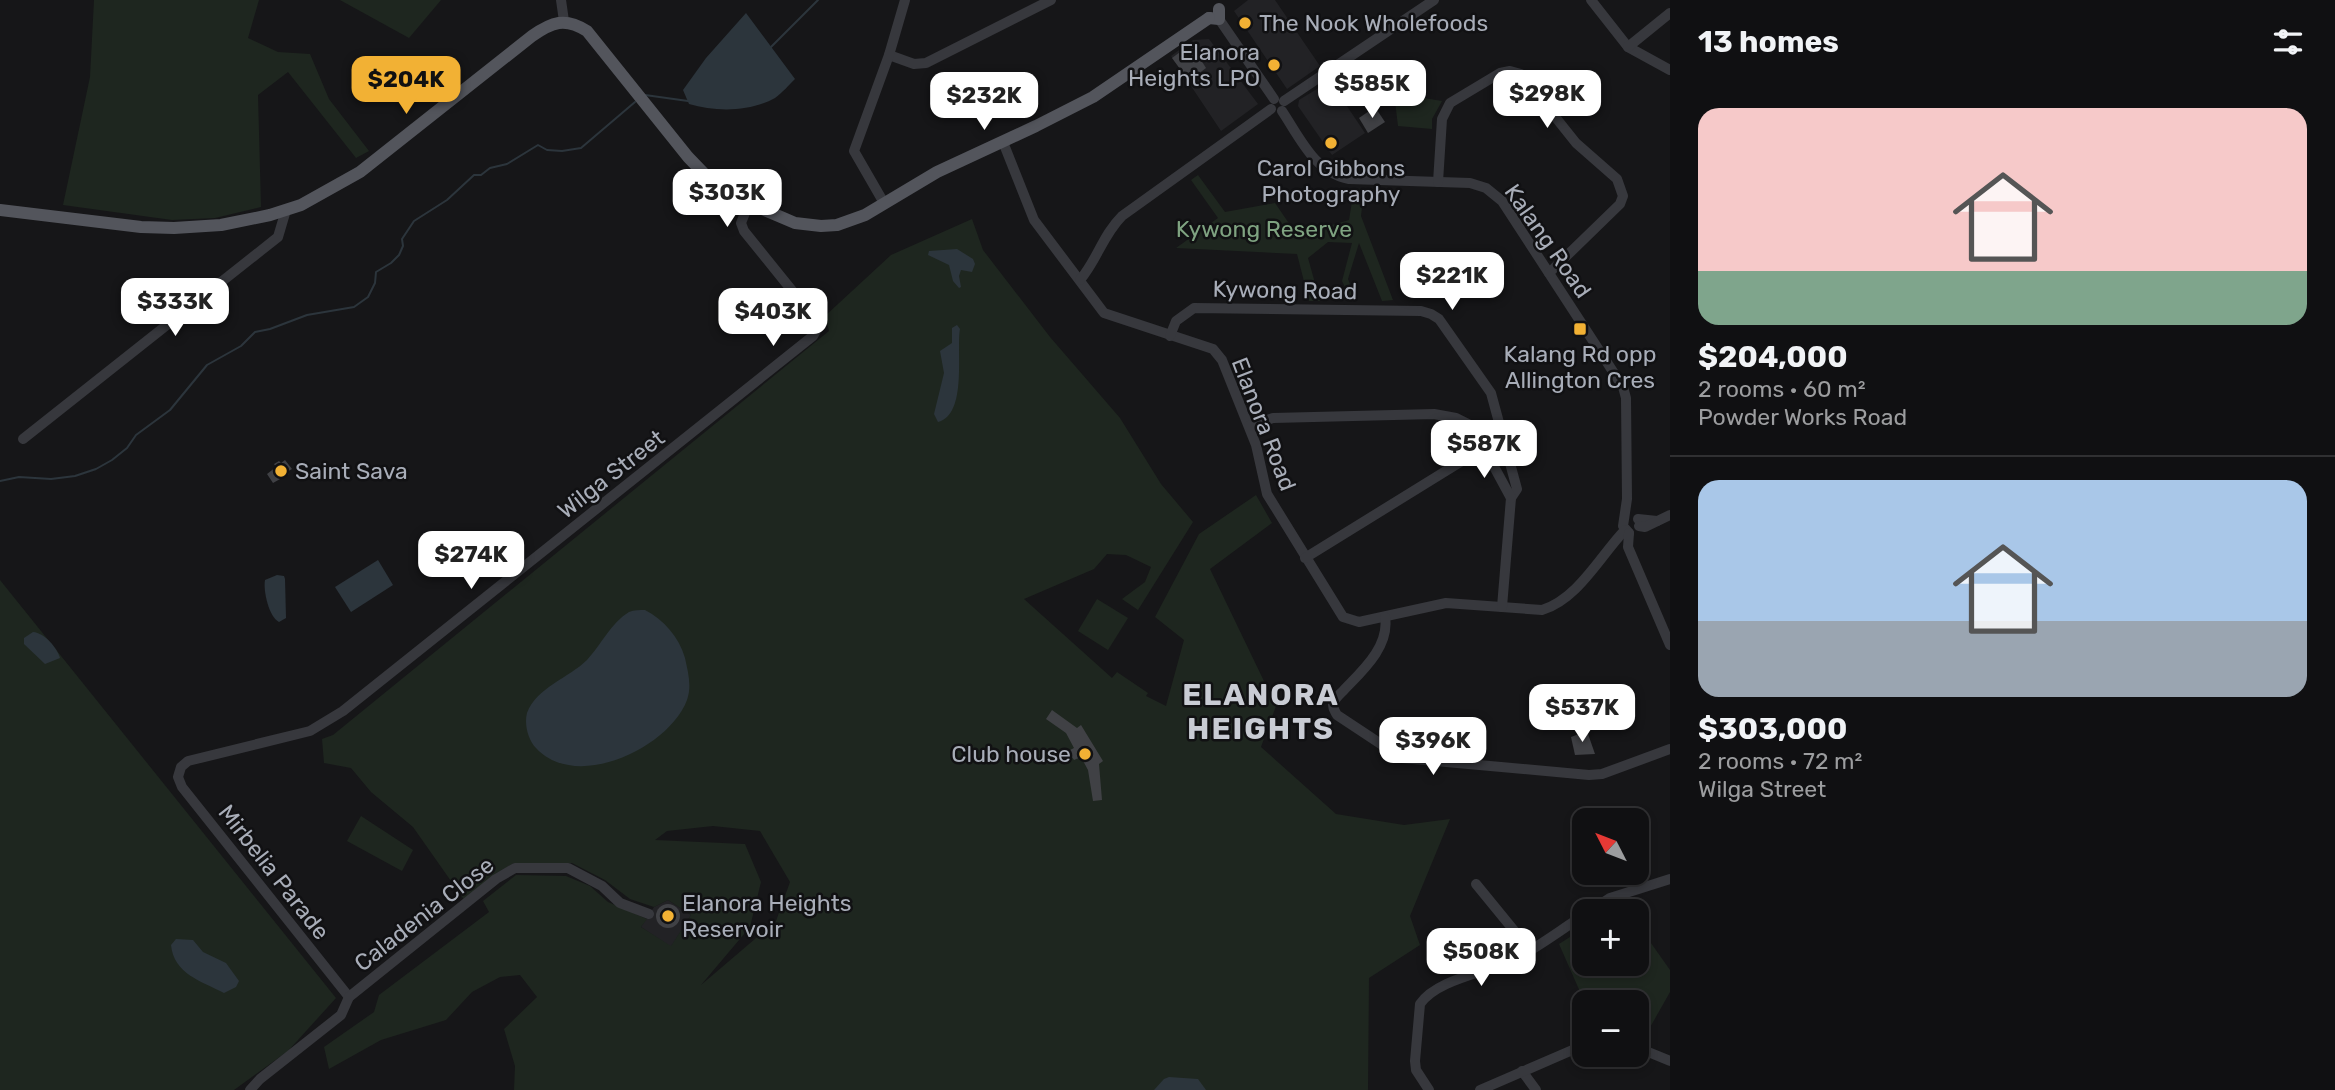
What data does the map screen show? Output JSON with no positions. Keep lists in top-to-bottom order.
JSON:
{
  "streets": {
    "street": [
      "Kalang Road",
      "Kywong Road",
      "Elanora Road",
      "Wilga Street",
      "Mirbelia Parade",
      "Caladenia Close"
    ]
  },
  "crossings": [
    ["Kalang Road", "Elanora Road"],
    ["Kywong Road", "Elanora Road"],
    ["Wilga Street", "Mirbelia Parade"],
    ["Mirbelia Parade", "Caladenia Close"]
  ],
  "districts": ["ELANORA HEIGHTS"],
  "parks": ["Kywong Reserve"],
  "places": {
    "other": [
      "The Nook Wholefoods",
      "Elanora Heights LPO",
      "Carol Gibbons Photography",
      "Saint Sava",
      "Club house",
      "Elanora Heights Reservoir"
    ],
    "transit": ["Kalang Rd opp Allington Cres"]
  },
  "north": "top left",
  "page": {
    "heading": "13 homes",
    "price": [
      "$204K",
      "$585K",
      "$298K",
      "$232K",
      "$303K",
      "$221K",
      "$333K",
      "$403K",
      "$587K",
      "$274K",
      "$537K",
      "$396K",
      "$508K"
    ],
    "list": [
      {
        "name": "$204,000",
        "note": "2 rooms · 60 m² · Powder Works Road"
      },
      {
        "name": "$303,000",
        "note": "2 rooms · 72 m² · Wilga Street"
      }
    ],
    "map_buttons": ["+", "−"]
  }
}
